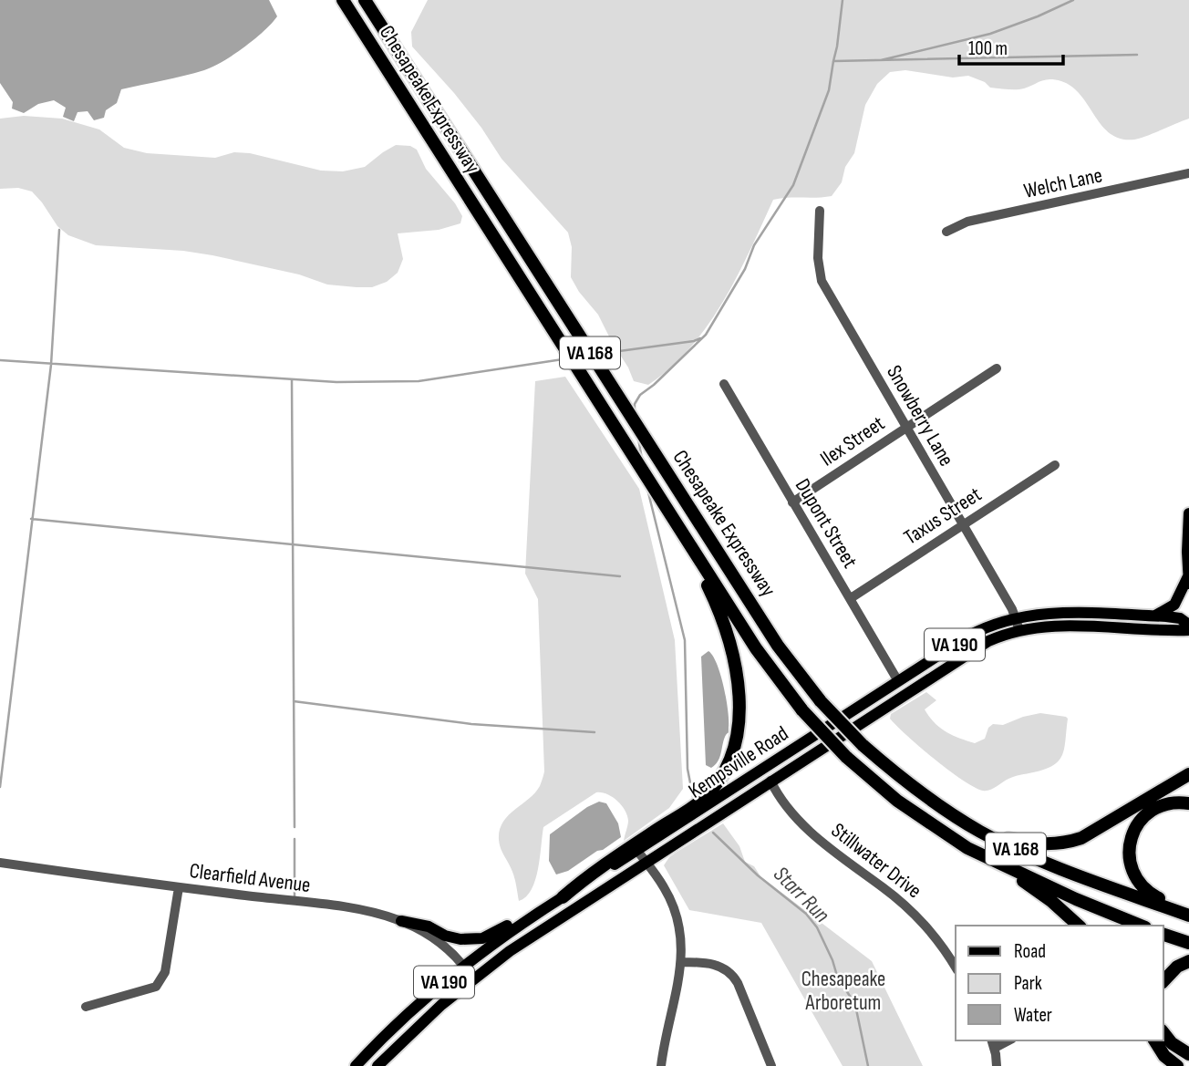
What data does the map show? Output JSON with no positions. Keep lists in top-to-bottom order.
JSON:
{
  "streets": {
    "highway": ["Chesapeake Expressway", "VA 168"],
    "main road": ["VA 190", "Kempsville Road"],
    "street": [
      "Welch Lane",
      "Snowberry Lane",
      "Ilex Street",
      "Taxus Street",
      "Dupont Street",
      "Stillwater Drive",
      "Clearfield Avenue"
    ]
  },
  "crossings": [
    ["Snowberry Lane", "Ilex Street"],
    ["Snowberry Lane", "Taxus Street"],
    ["Snowberry Lane", "Kempsville Road"],
    ["Ilex Street", "Dupont Street"],
    ["Taxus Street", "Dupont Street"],
    ["Dupont Street", "Kempsville Road"],
    ["Kempsville Road", "Stillwater Drive"],
    ["Kempsville Road", "Clearfield Avenue"]
  ],
  "water": ["Starr Run"],
  "parks": ["Chesapeake Arboretum"],
  "legend": ["Road", "Park", "Water"],
  "scale_bar": "100 m"
}
